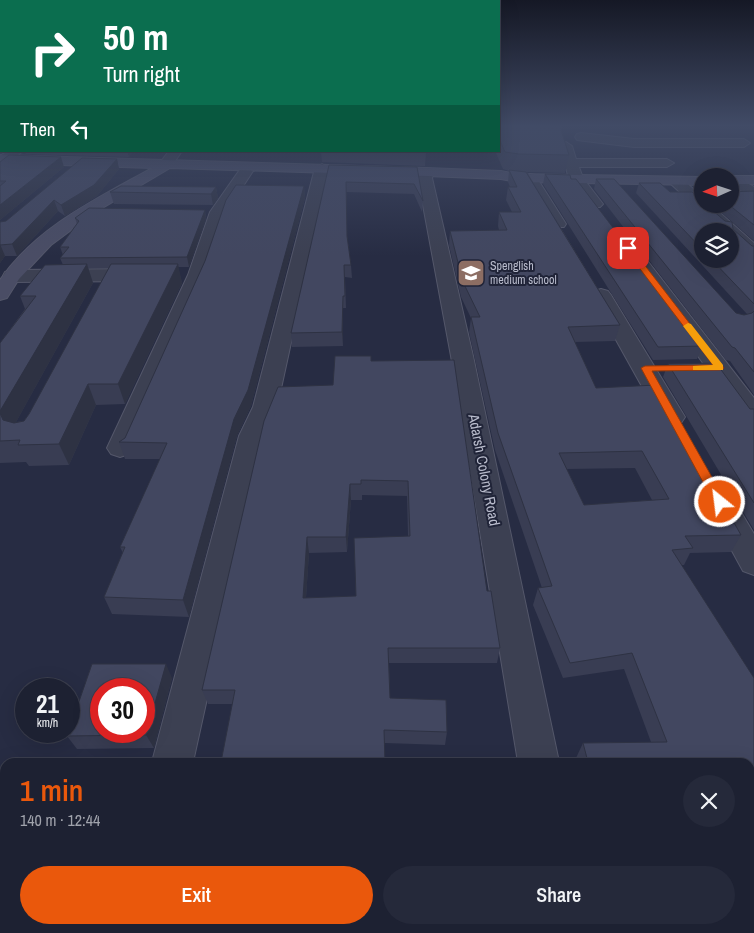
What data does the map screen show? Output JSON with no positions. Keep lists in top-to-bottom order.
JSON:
{
  "streets": {
    "street": ["Adarsh Colony Road"]
  },
  "places": {
    "school or university": ["Spenglish medium school"]
  },
  "north": "left",
  "page": {
    "turn": ["50 m", "Turn right"],
    "then": "Then",
    "speed": "21 km/h",
    "limit": "30",
    "heading": ["1 min", "140 m · 12:44"],
    "buttons": ["Exit", "Share"]
  }
}
